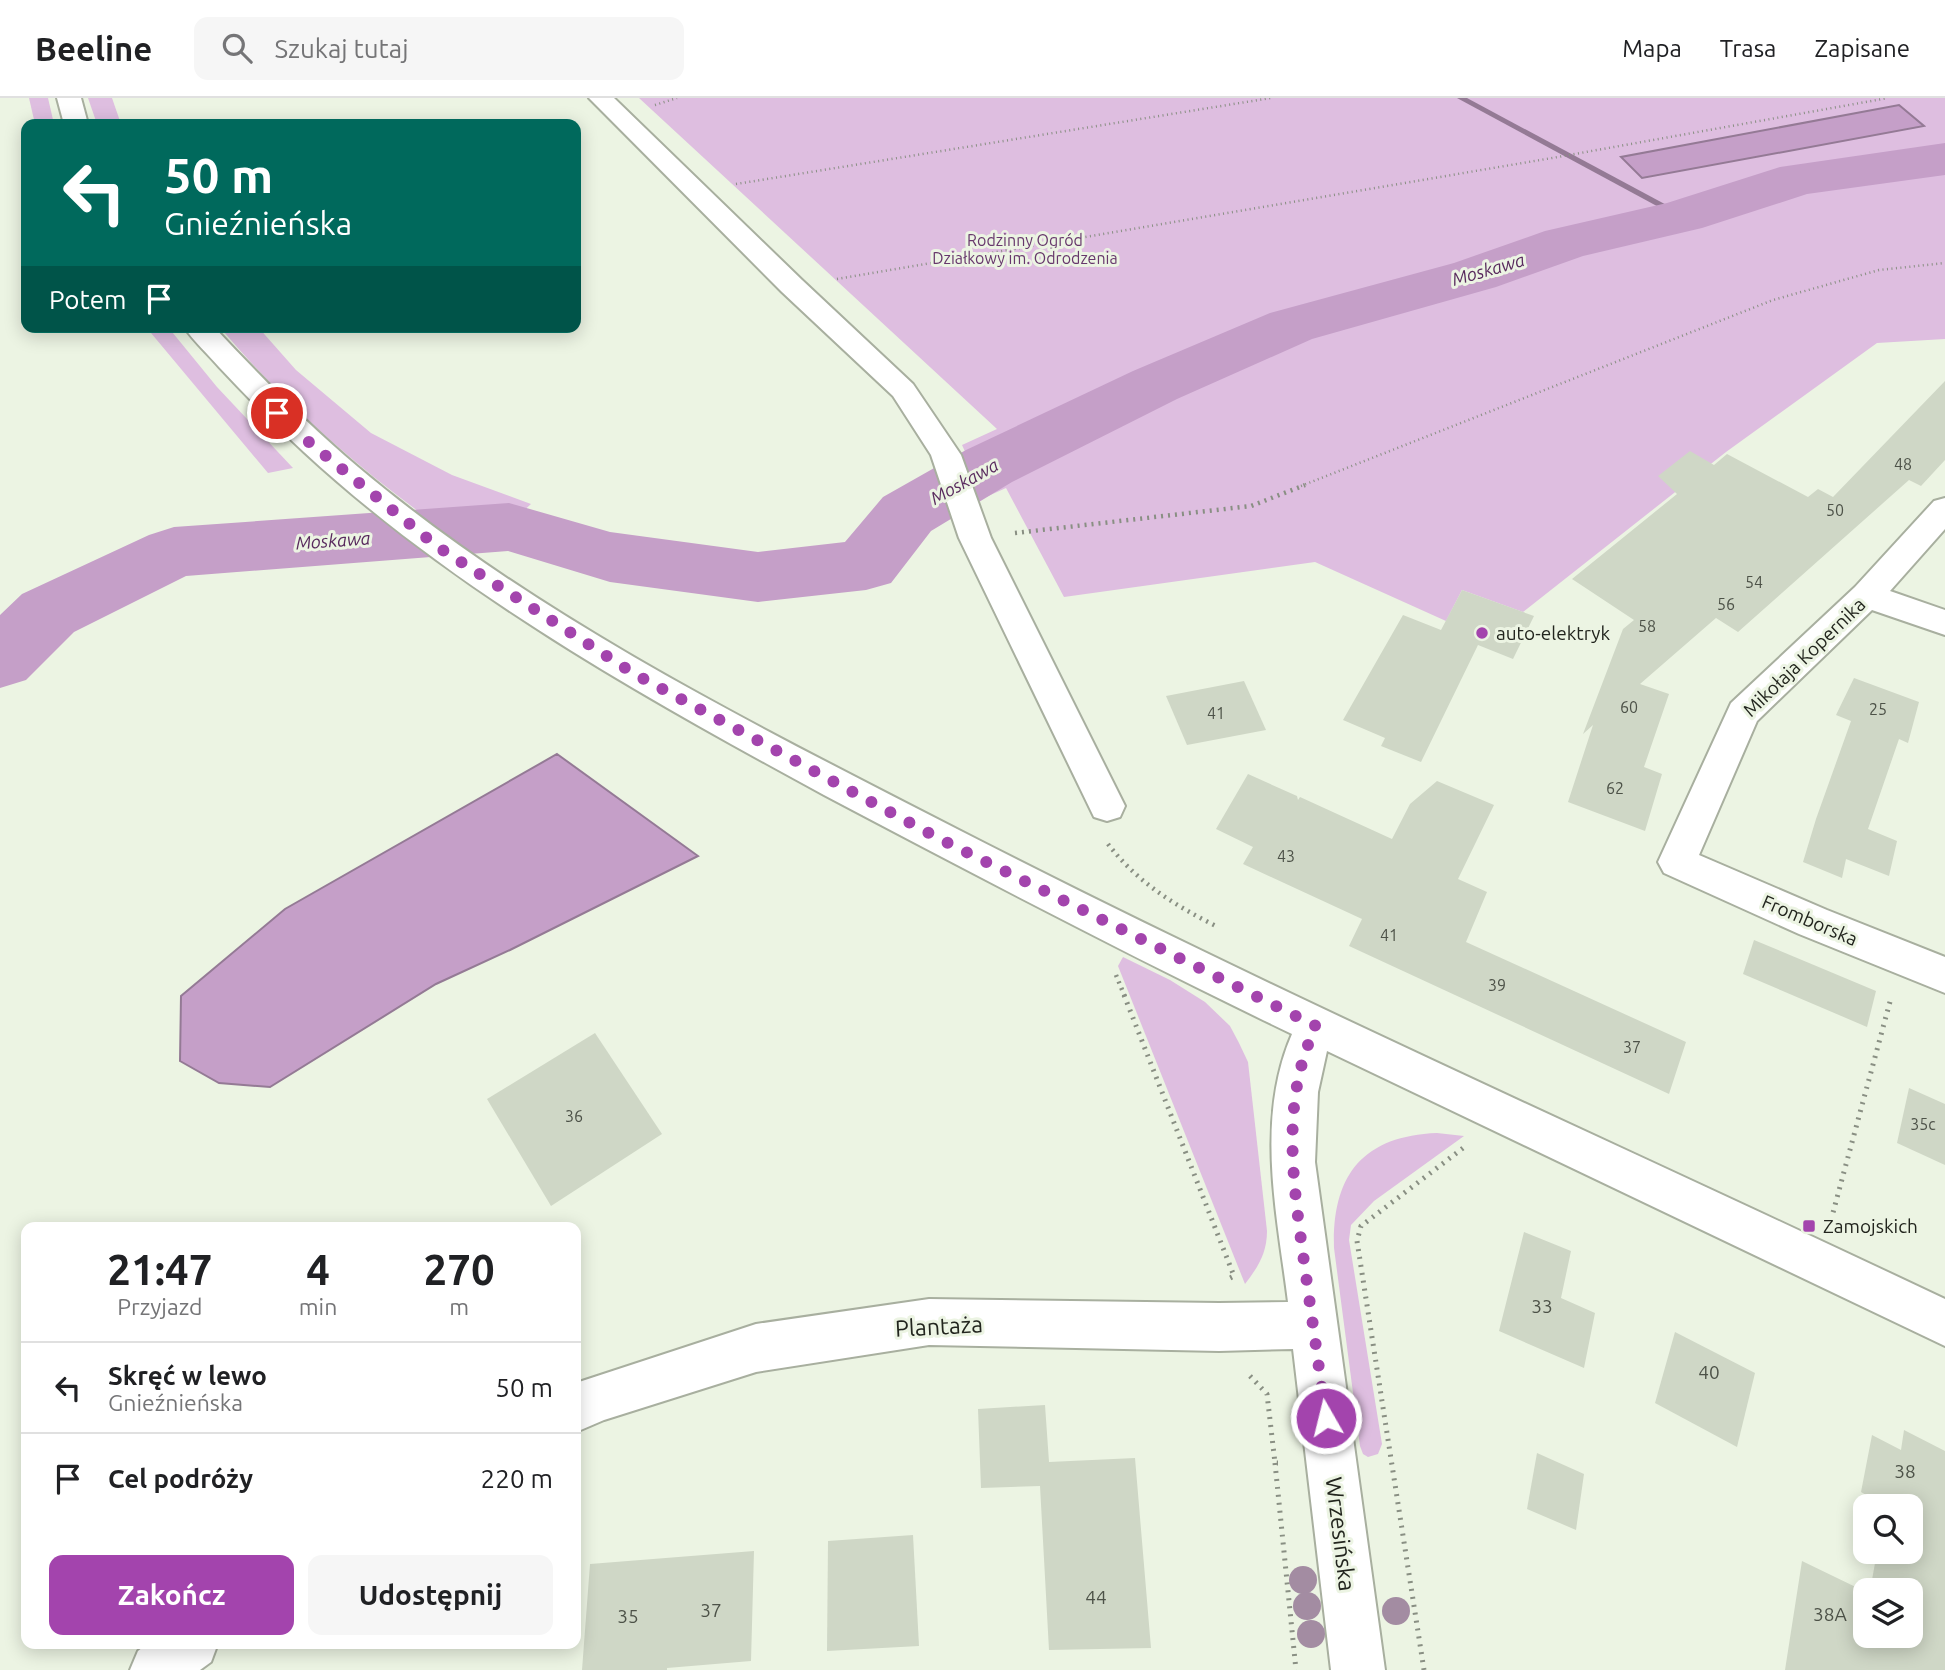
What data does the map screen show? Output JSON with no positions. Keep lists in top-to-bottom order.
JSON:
{
  "streets": {
    "street": [
      "Mikołaja Kopernika",
      "Fromborska",
      "Plantaża",
      "Wrzesińska"
    ]
  },
  "crossings": [
    ["Mikołaja Kopernika", "Fromborska"],
    ["Plantaża", "Wrzesińska"]
  ],
  "water": ["Moskawa"],
  "parks": ["Rodzinny Ogród Działkowy im. Odrodzenia"],
  "places": {
    "other": ["auto-elektryk"],
    "transit": ["Zamojskich"]
  },
  "house_numbers": [
    "48",
    "50",
    "54",
    "56",
    "58",
    "60",
    "25",
    "41",
    "62",
    "43",
    "41",
    "39",
    "37",
    "36",
    "35c",
    "33",
    "40",
    "38",
    "44",
    "37",
    "38A",
    "35"
  ],
  "page": {
    "header": "Beeline",
    "search": "Szukaj tutaj",
    "nav": ["Mapa", "Trasa", "Zapisane"],
    "turn": ["50 m", "Gnieźnieńska"],
    "then": "Potem",
    "eta": [
      "21:47",
      "Przyjazd",
      "4",
      "min",
      "270",
      "m"
    ],
    "list": [
      {
        "name": "Skręć w lewo",
        "note": "Gnieźnieńska",
        "value": "50 m"
      },
      {
        "name": "Cel podróży",
        "value": "220 m"
      }
    ],
    "buttons": ["Zakończ", "Udostępnij"]
  }
}
